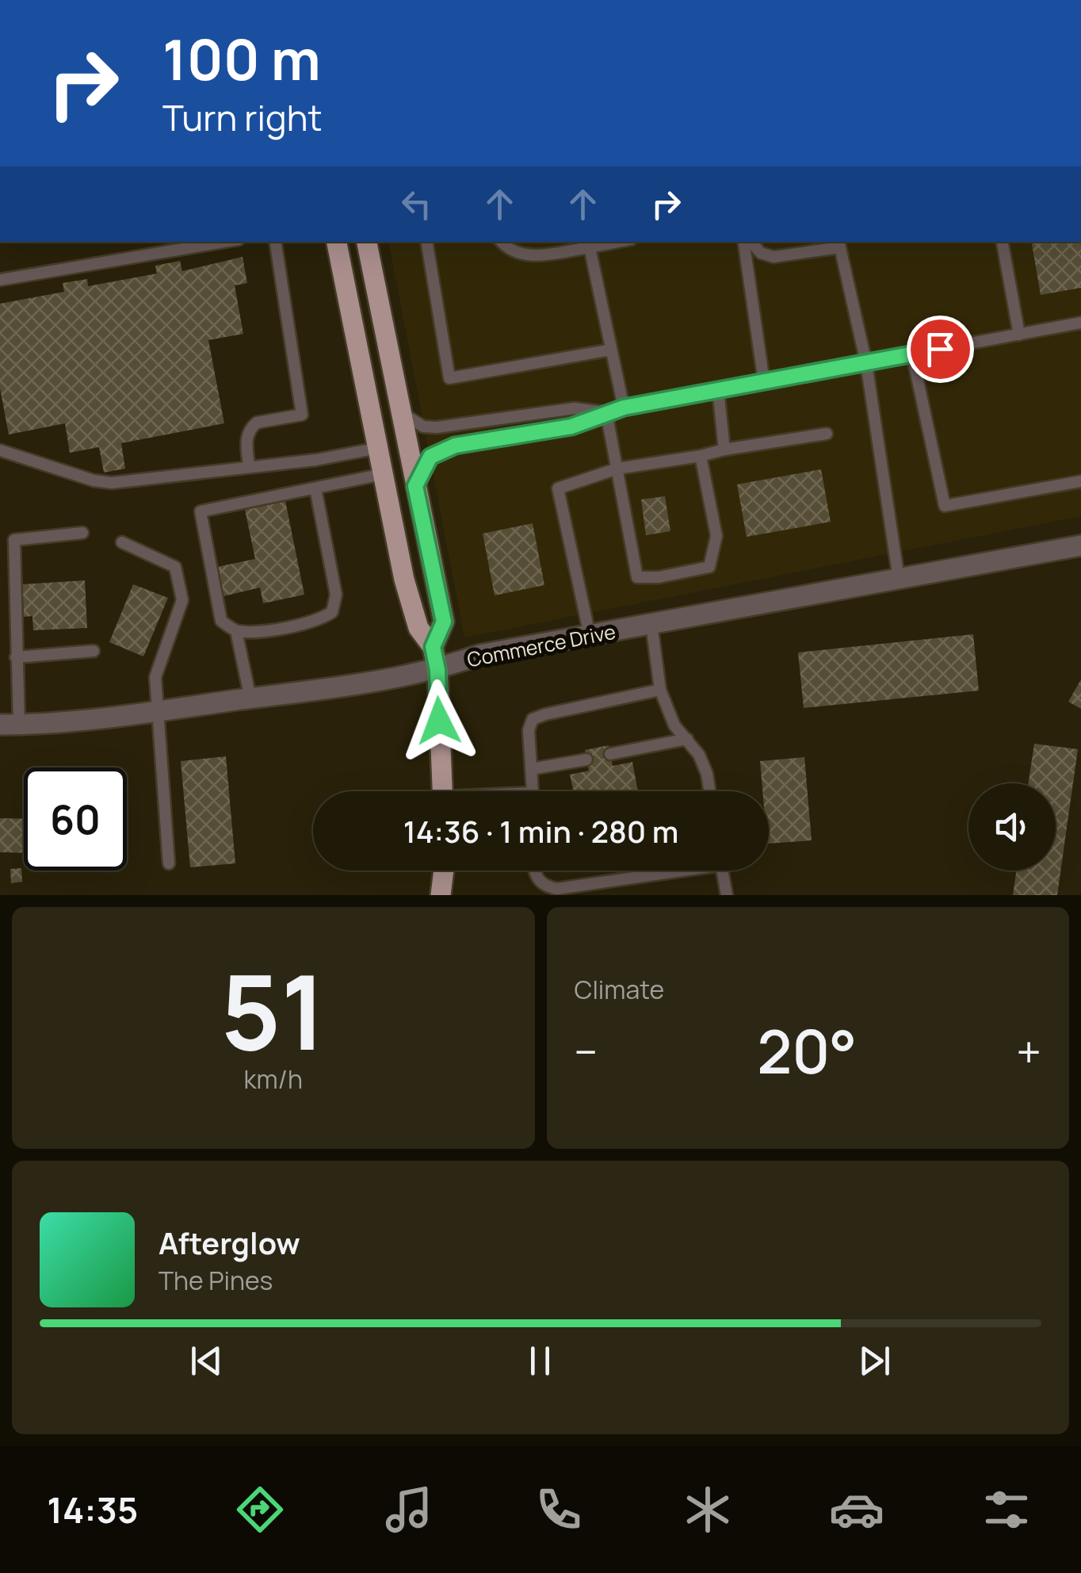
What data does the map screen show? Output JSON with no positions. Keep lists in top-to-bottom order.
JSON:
{
  "streets": {
    "street": ["Commerce Drive"]
  },
  "page": {
    "turn": ["100 m", "Turn right"],
    "limit": "60",
    "trip": "14:36 · 1 min · 280 m",
    "tile": [
      ["51", "km/h"],
      "Climate"
    ],
    "heat": ["−", "20°", "+"],
    "song": ["Afterglow", "The Pines"],
    "tabs": "14:35"
  }
}
